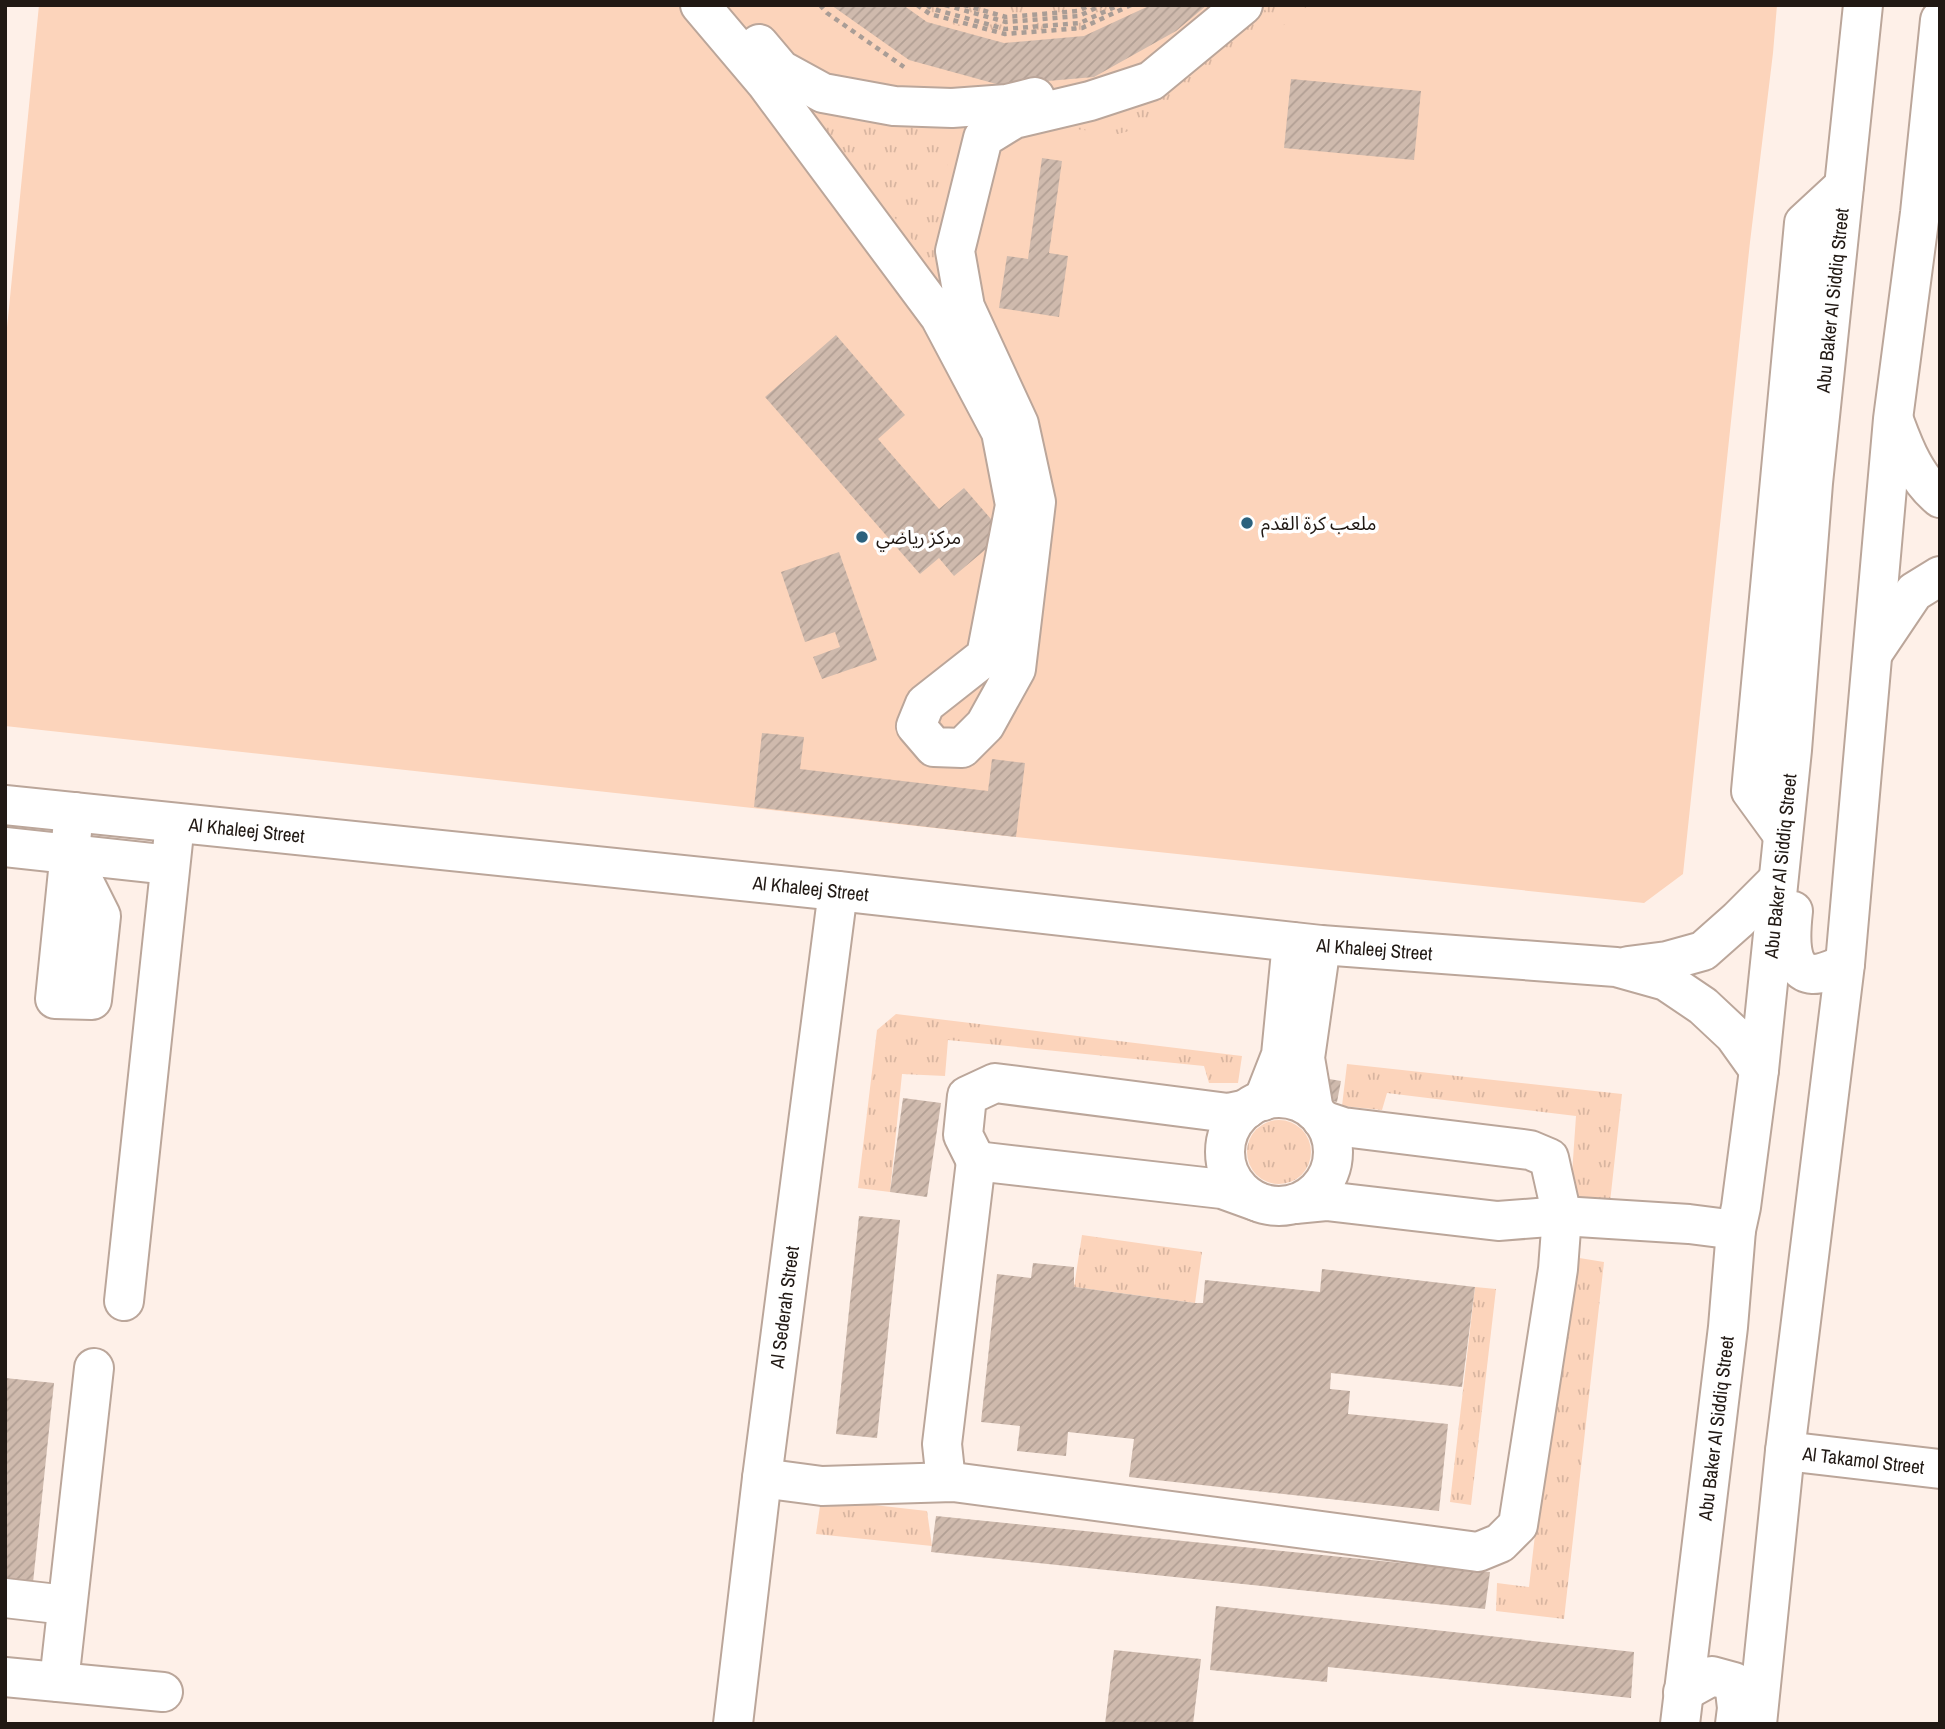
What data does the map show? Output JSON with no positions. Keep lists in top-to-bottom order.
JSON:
{
  "streets": {
    "street": [
      "Abu Baker Al Siddiq Street",
      "Al Khaleej Street",
      "Al Sederah Street",
      "Al Takamol Street"
    ]
  },
  "crossings": [
    ["Abu Baker Al Siddiq Street", "Al Khaleej Street"],
    ["Al Khaleej Street", "Al Sederah Street"]
  ],
  "places": ["ملعب كرة القدم", "مركز رياضي"]
}
